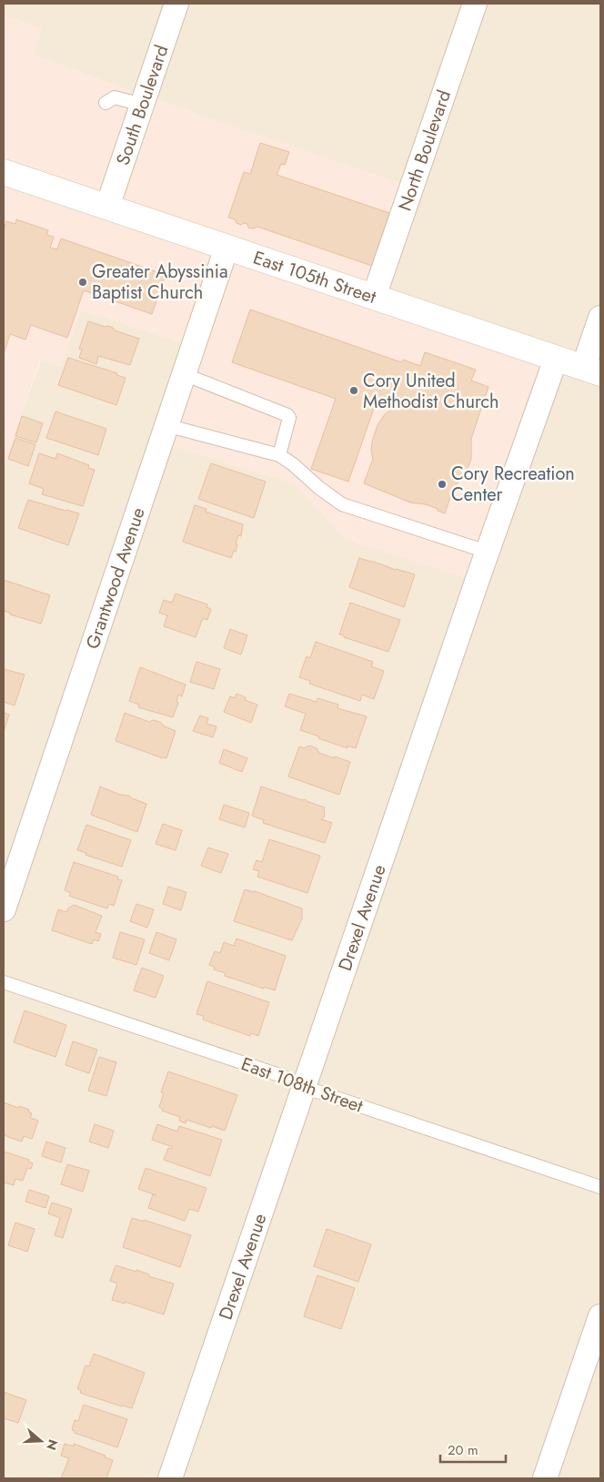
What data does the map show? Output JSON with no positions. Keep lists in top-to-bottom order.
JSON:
{
  "streets": {
    "main road": ["East 105th Street"],
    "street": [
      "South Boulevard",
      "North Boulevard",
      "Grantwood Avenue",
      "Drexel Avenue"
    ],
    "lane": ["East 108th Street"]
  },
  "crossings": [
    ["South Boulevard", "East 105th Street"],
    ["North Boulevard", "East 105th Street"],
    ["East 105th Street", "Grantwood Avenue"],
    ["East 105th Street", "Drexel Avenue"],
    ["Drexel Avenue", "East 108th Street"]
  ],
  "places": ["Greater Abyssinia Baptist Church", "Cory United Methodist Church", "Cory Recreation Center"],
  "scale_bar": "20 m",
  "north": "right"
}
